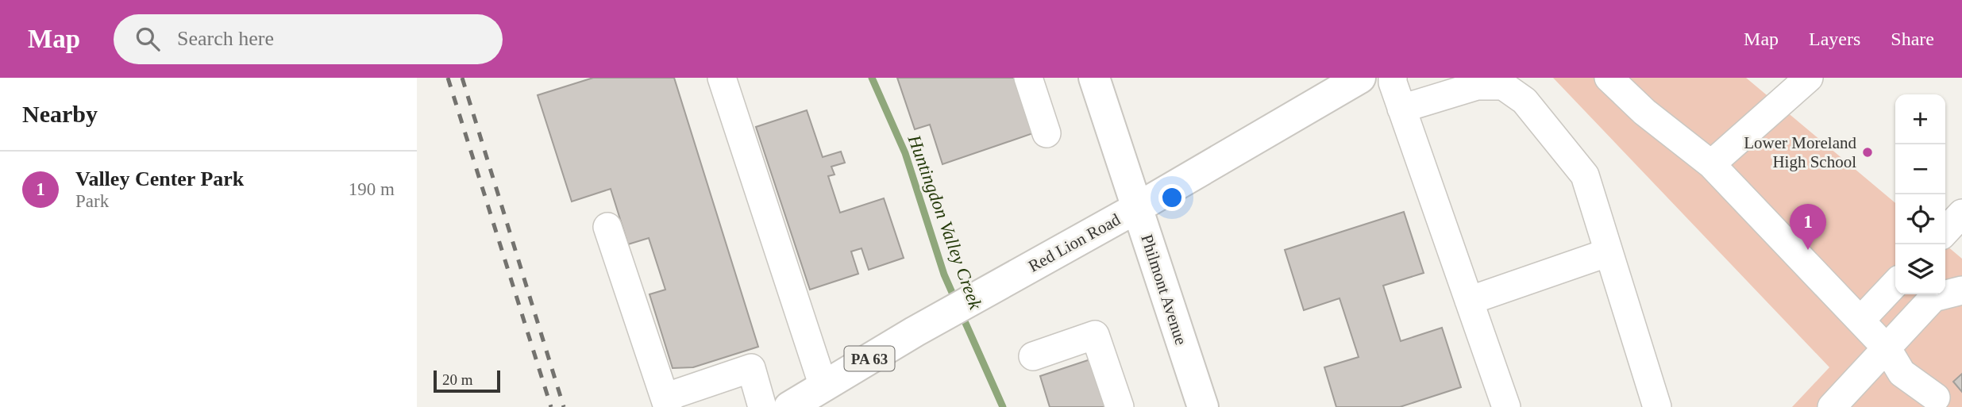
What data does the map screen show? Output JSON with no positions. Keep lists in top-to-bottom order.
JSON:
{
  "streets": {
    "main road": ["Red Lion Road", "Philmont Avenue", "PA 63"]
  },
  "crossings": [
    ["Red Lion Road", "Philmont Avenue"]
  ],
  "water": ["Huntingdon Valley Creek"],
  "places": ["Lower Moreland High School"],
  "scale_bar": "20 m",
  "page": {
    "header": "Map",
    "search": "Search here",
    "nav": ["Map", "Layers", "Share"],
    "heading": "Nearby",
    "map_buttons": ["+", "−"],
    "list": [
      {
        "mark": "1",
        "name": "Valley Center Park",
        "note": "Park",
        "value": "190 m"
      }
    ],
    "pins": "1",
    "scale": "20 m"
  }
}
